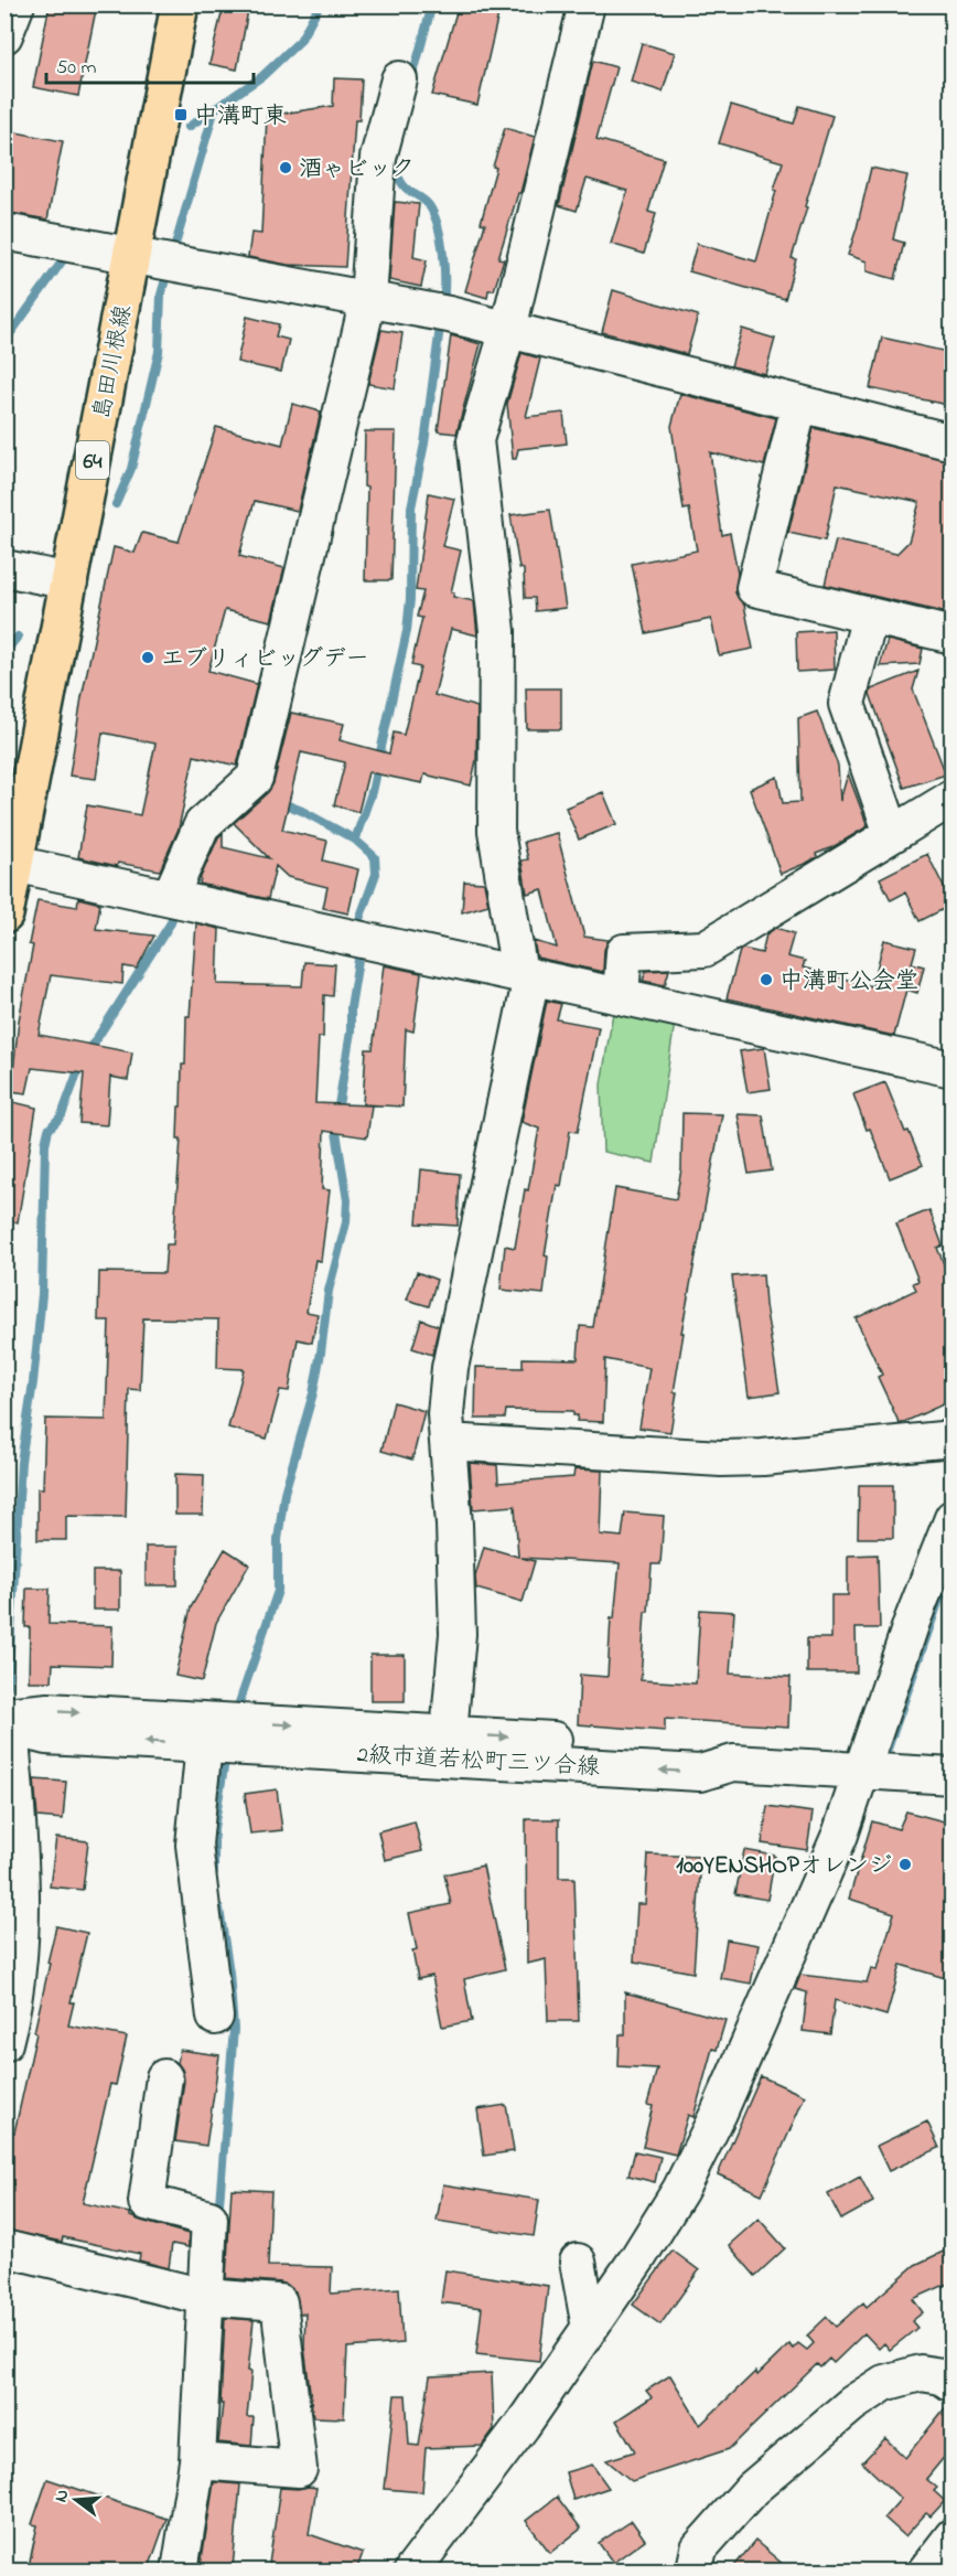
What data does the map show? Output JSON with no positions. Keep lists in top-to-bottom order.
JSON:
{
  "streets": {
    "main road": ["島田川根線", "64"],
    "street": ["2級市道若松町三ツ合線"]
  },
  "places": {
    "transit": ["中溝町東"],
    "other": [
      "酒ゃビック",
      "エブリィビッグデー",
      "中溝町公会堂",
      "100YENSHOPオレンジ"
    ]
  },
  "scale_bar": "50 m",
  "north": "left"
}
